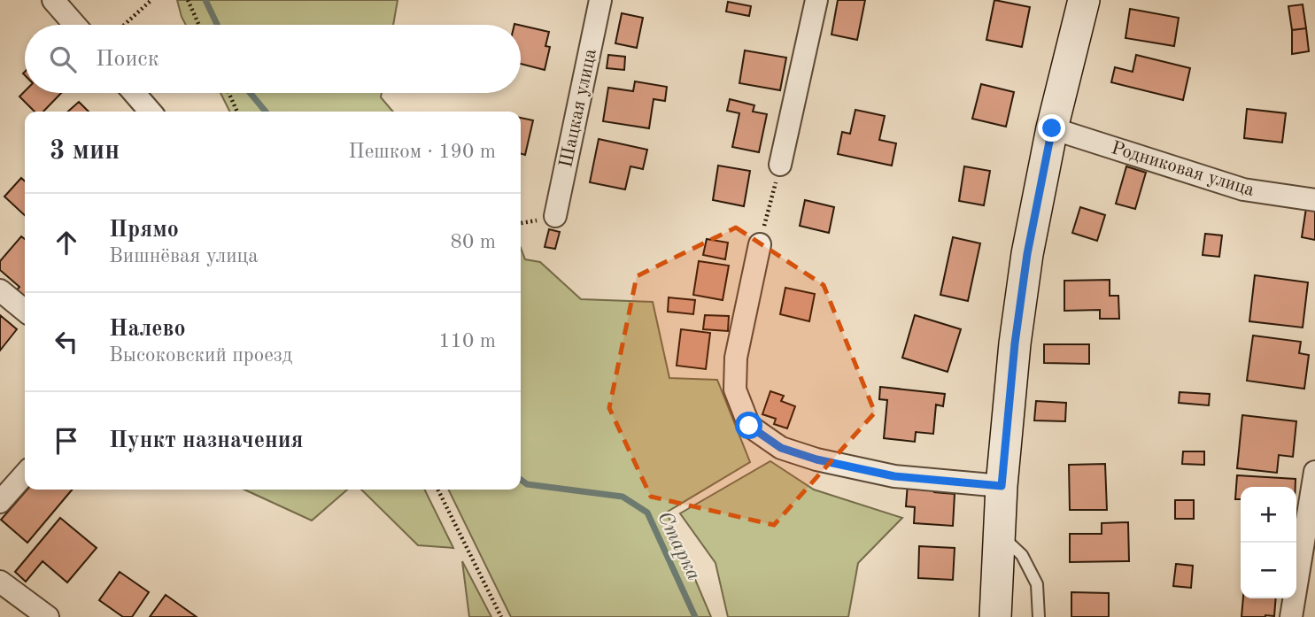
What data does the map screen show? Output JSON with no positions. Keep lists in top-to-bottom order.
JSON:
{
  "streets": {
    "street": ["Шацкая улица", "Родниковая улица"]
  },
  "water": ["Старка"],
  "page": {
    "search": "Поиск",
    "heading": ["3 мин", "Пешком · 190 m"],
    "list": [
      ["Прямо", "Вишнёвая улица", "80 m"],
      ["Налево", "Высоковский проезд", "110 m"],
      "Пункт назначения"
    ],
    "map_buttons": ["+", "−"]
  }
}
